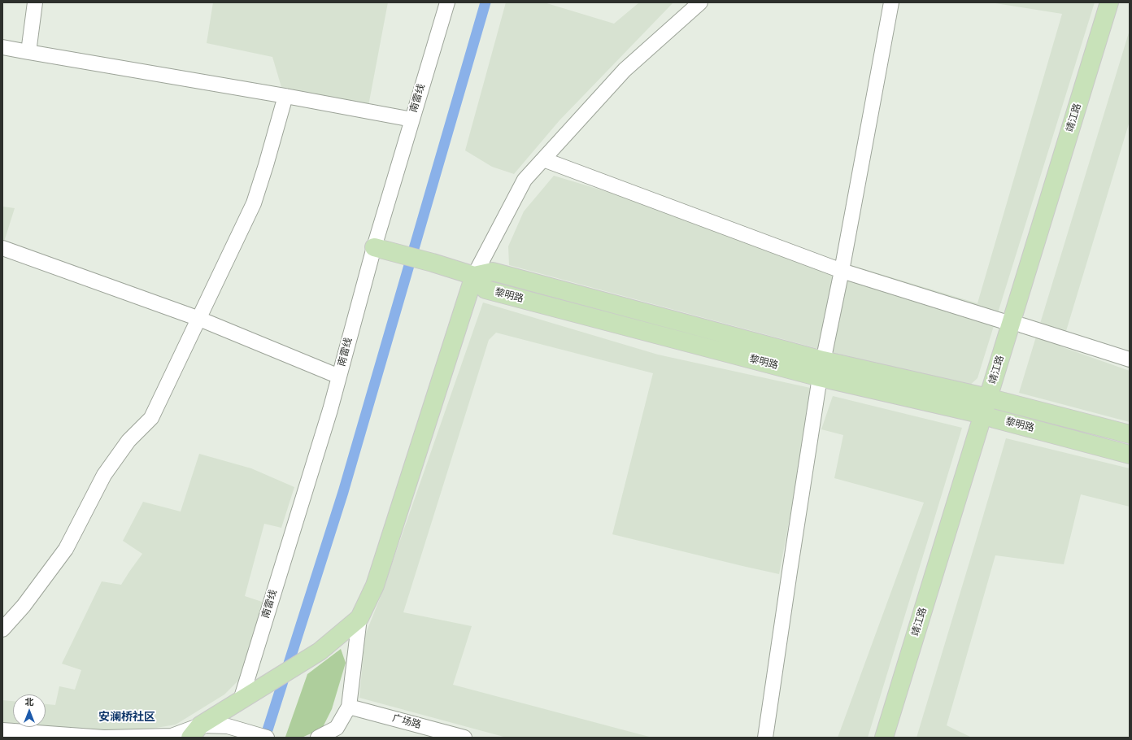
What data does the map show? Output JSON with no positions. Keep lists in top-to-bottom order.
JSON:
{
  "streets": {
    "main road": ["靖江路", "黎明路"],
    "street": ["南雷线", "广场路"]
  },
  "crossings": [
    ["靖江路", "黎明路"]
  ],
  "districts": ["安澜桥社区"],
  "north": "top"
}
